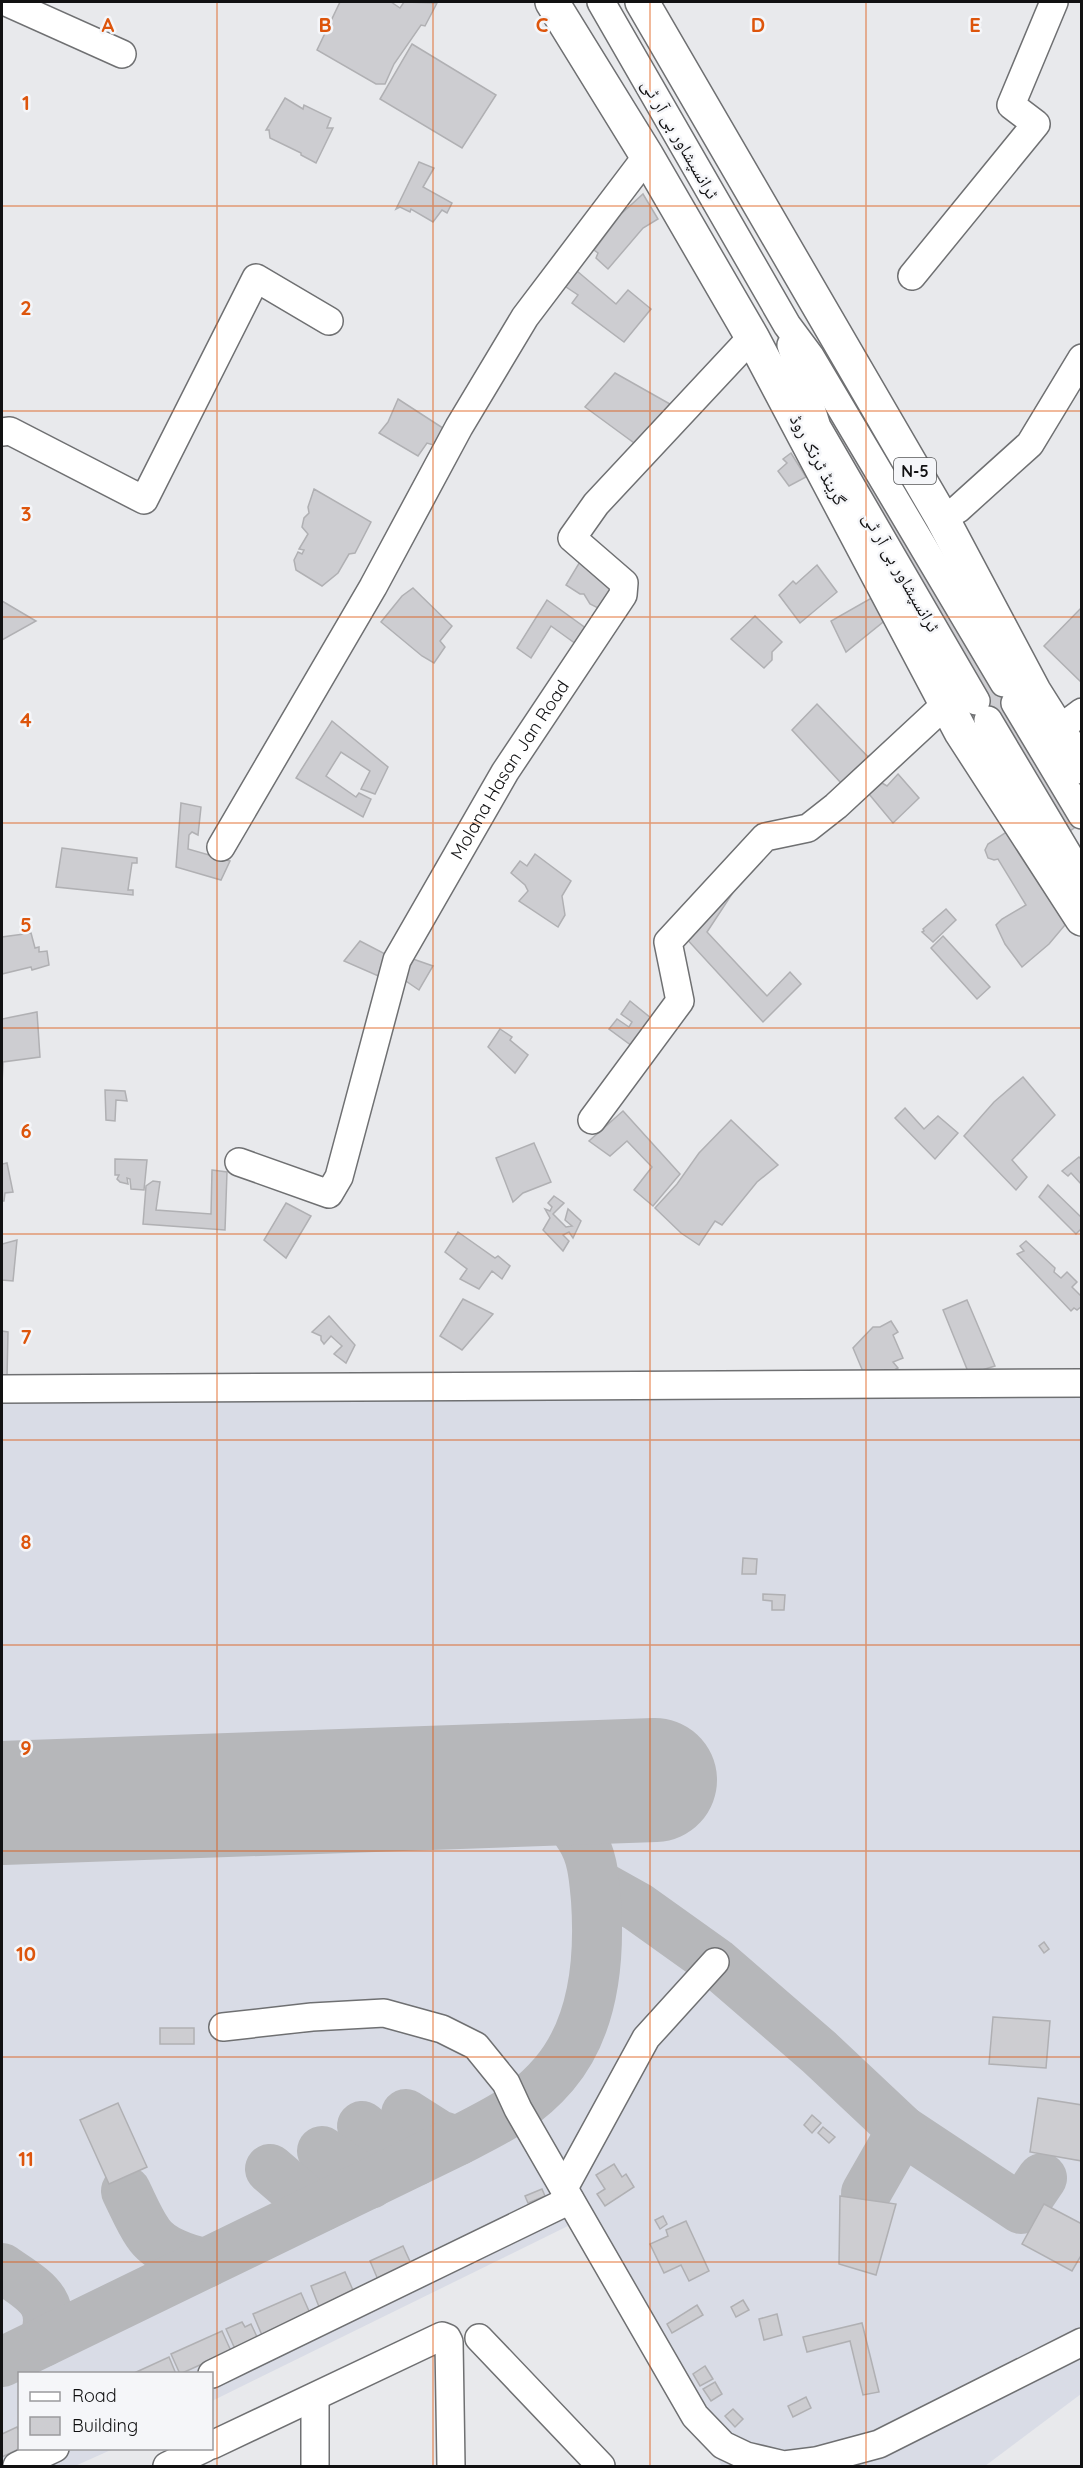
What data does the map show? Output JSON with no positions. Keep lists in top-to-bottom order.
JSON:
{
  "streets": {
    "highway": ["گرینڈ ٹرنک روڈ", "N-5"],
    "street": ["ٹرانسپشاور بی آر ٹی", "Molana Hasan Jan Road"]
  },
  "crossings": [
    ["ٹرانسپشاور بی آر ٹی", "گرینڈ ٹرنک روڈ"],
    ["گرینڈ ٹرنک روڈ", "Molana Hasan Jan Road"]
  ],
  "legend": ["Road", "Building"],
  "grid": {
    "columns": [
      "A",
      "B",
      "C",
      "D",
      "E"
    ],
    "rows": [
      "1",
      "2",
      "3",
      "4",
      "5",
      "6",
      "7",
      "8",
      "9",
      "10",
      "11"
    ]
  }
}
